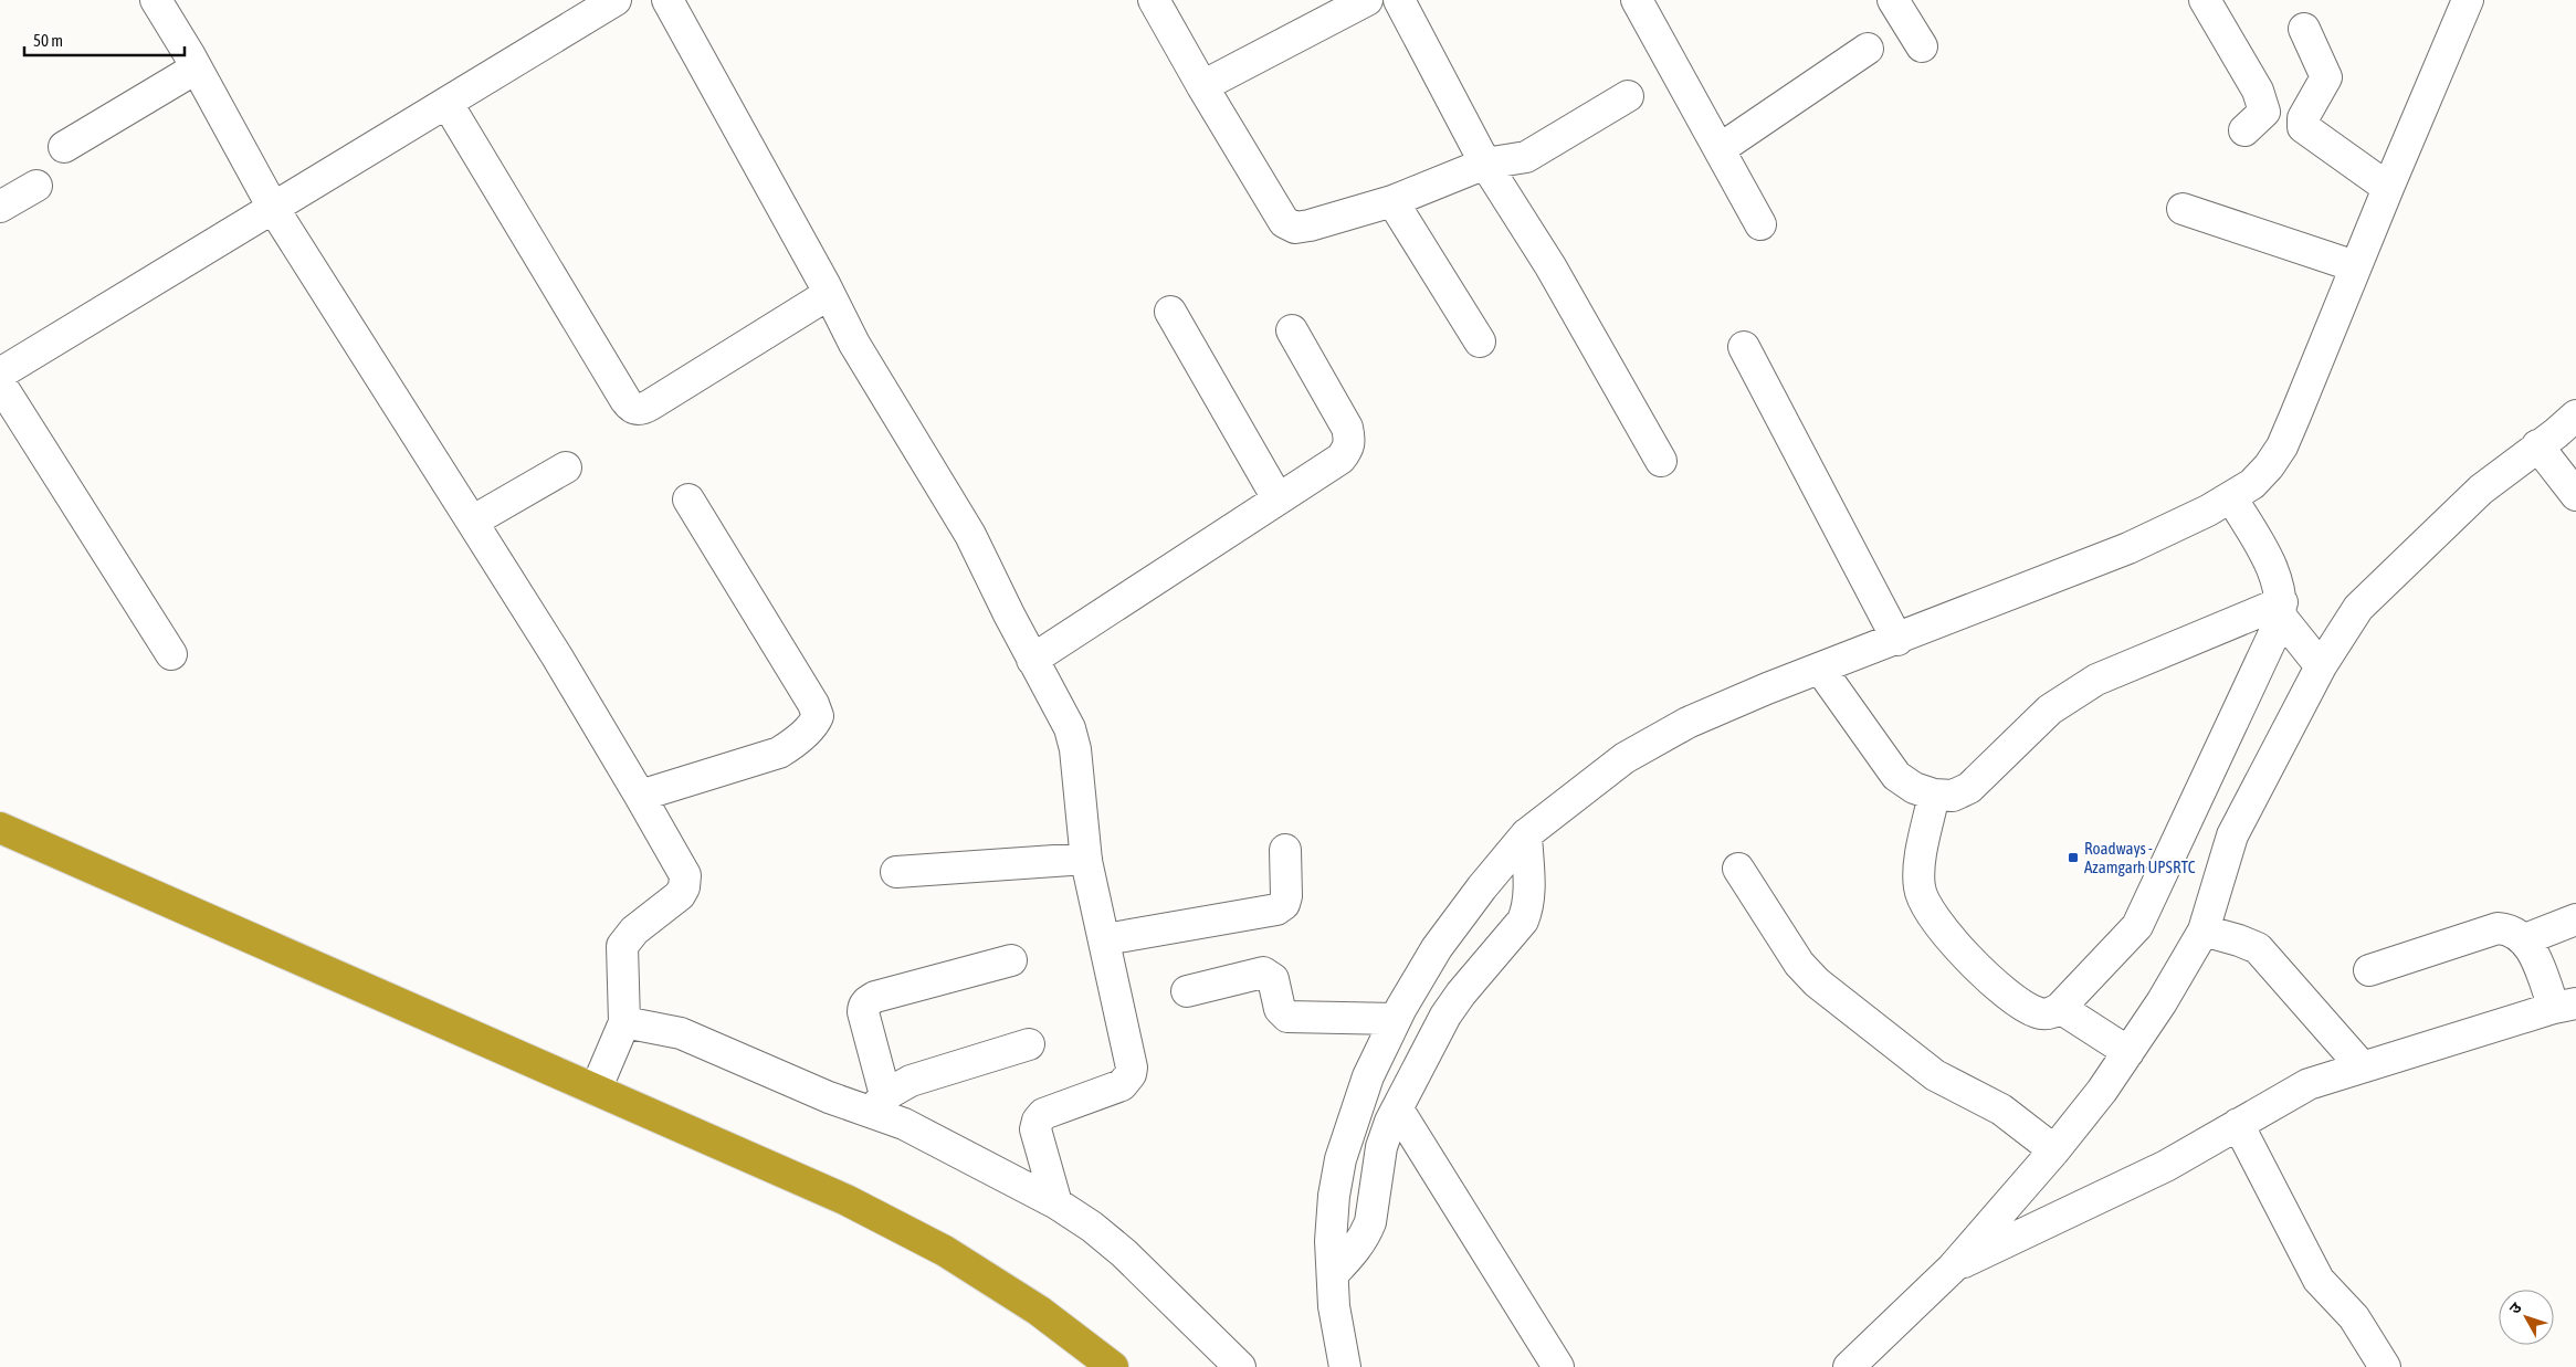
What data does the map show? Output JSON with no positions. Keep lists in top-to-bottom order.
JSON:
{
  "places": {
    "transit": ["Roadways - Azamgarh UPSRTC"]
  },
  "scale_bar": "50 m",
  "north": "top left"
}
